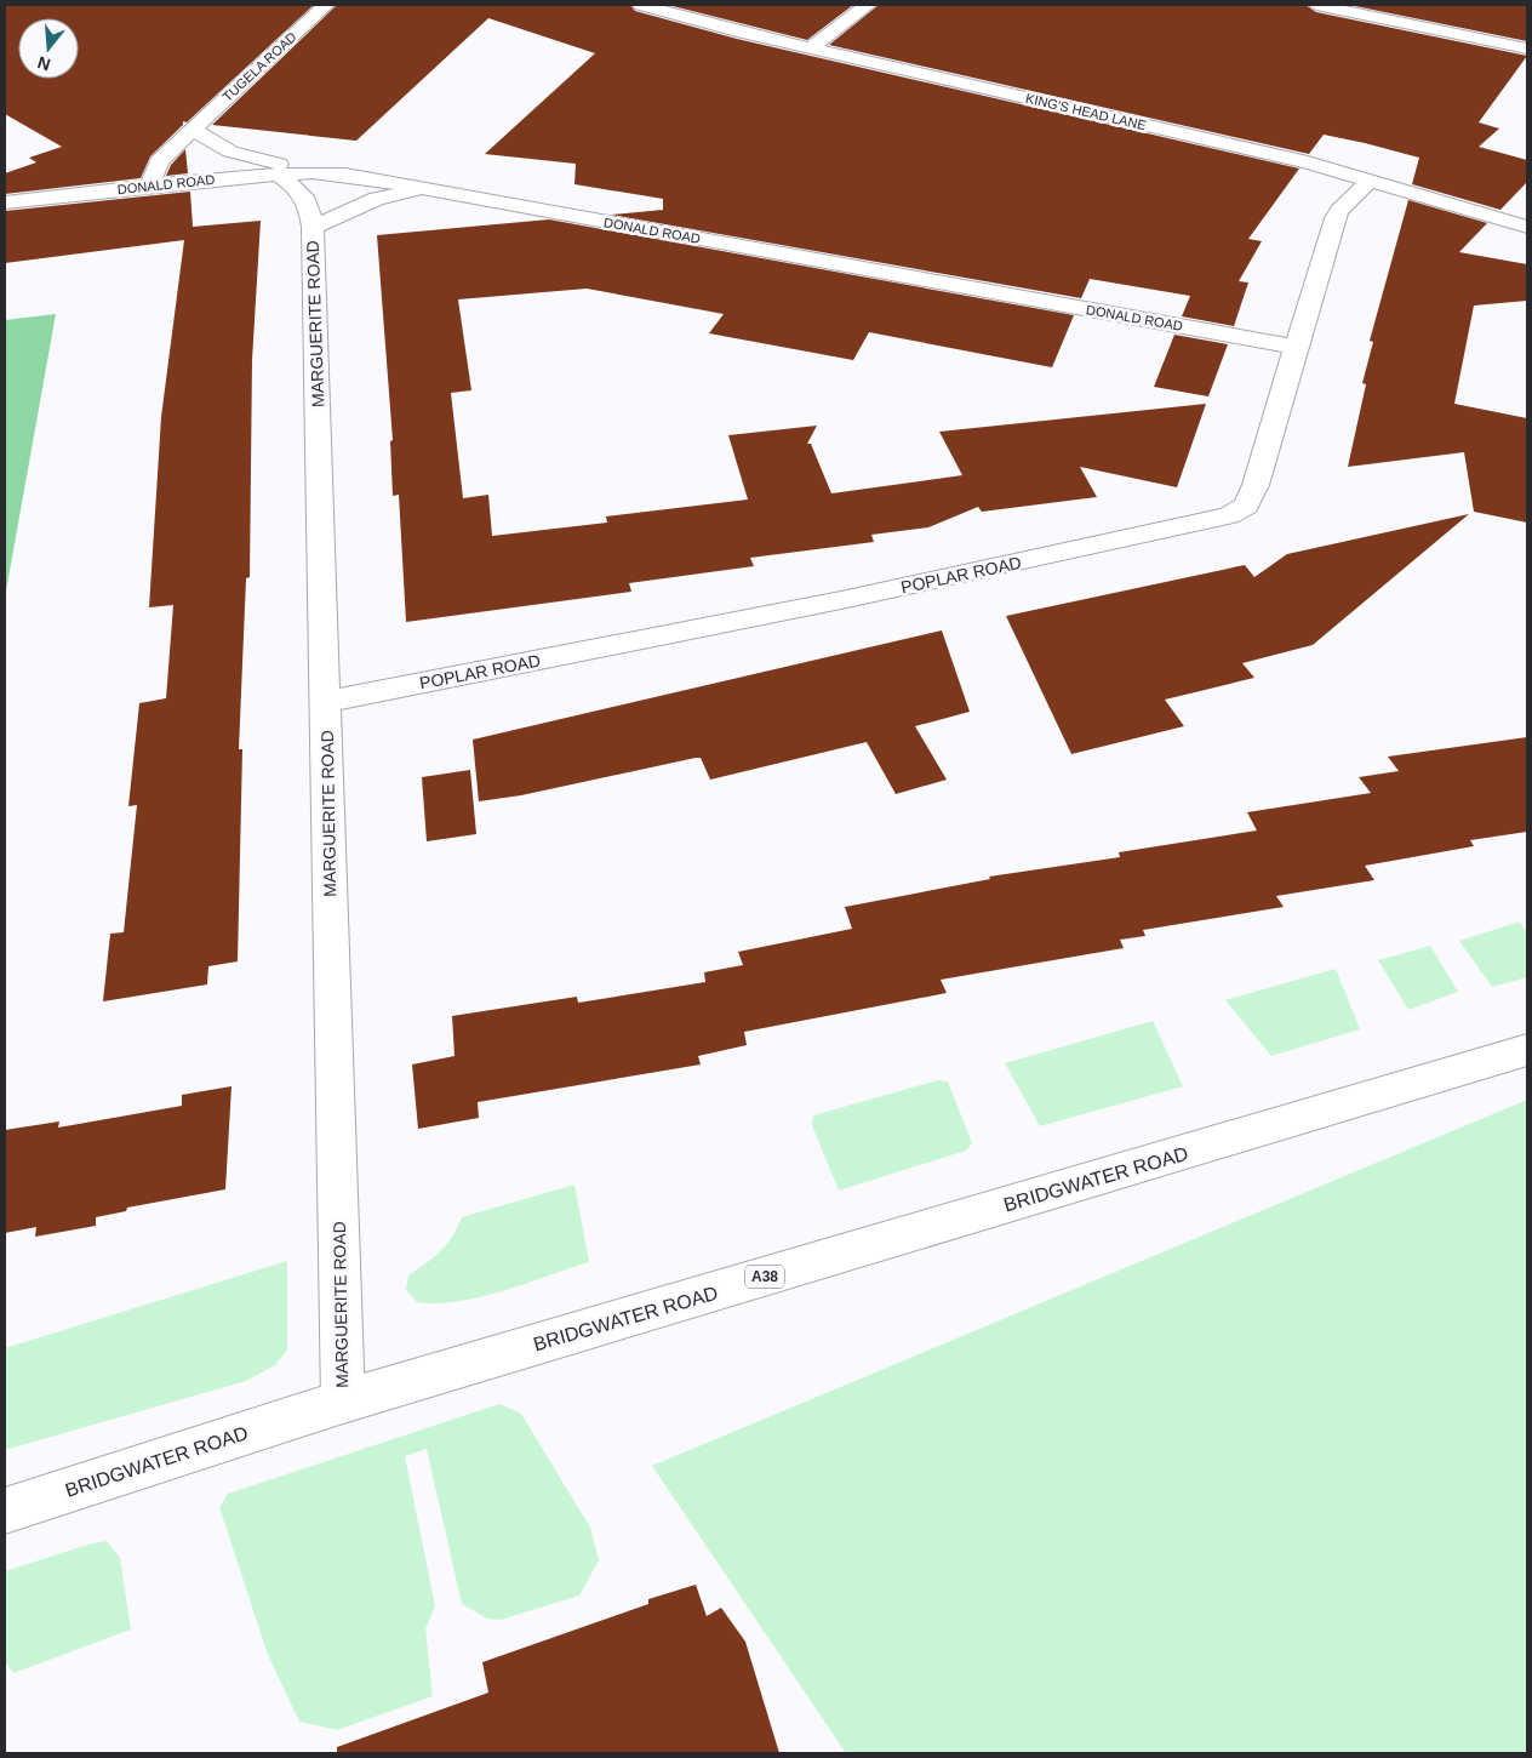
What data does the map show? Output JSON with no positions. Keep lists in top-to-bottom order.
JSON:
{
  "streets": {
    "main road": [
      "TUGELA ROAD",
      "KING'S HEAD LANE",
      "DONALD ROAD",
      "MARGUERITE ROAD",
      "POPLAR ROAD",
      "BRIDGWATER ROAD",
      "A38"
    ]
  },
  "crossings": [
    ["TUGELA ROAD", "DONALD ROAD"],
    ["KING'S HEAD LANE", "POPLAR ROAD"],
    ["DONALD ROAD", "MARGUERITE ROAD"],
    ["DONALD ROAD", "POPLAR ROAD"],
    ["MARGUERITE ROAD", "POPLAR ROAD"],
    ["MARGUERITE ROAD", "BRIDGWATER ROAD"]
  ],
  "north": "bottom"
}
